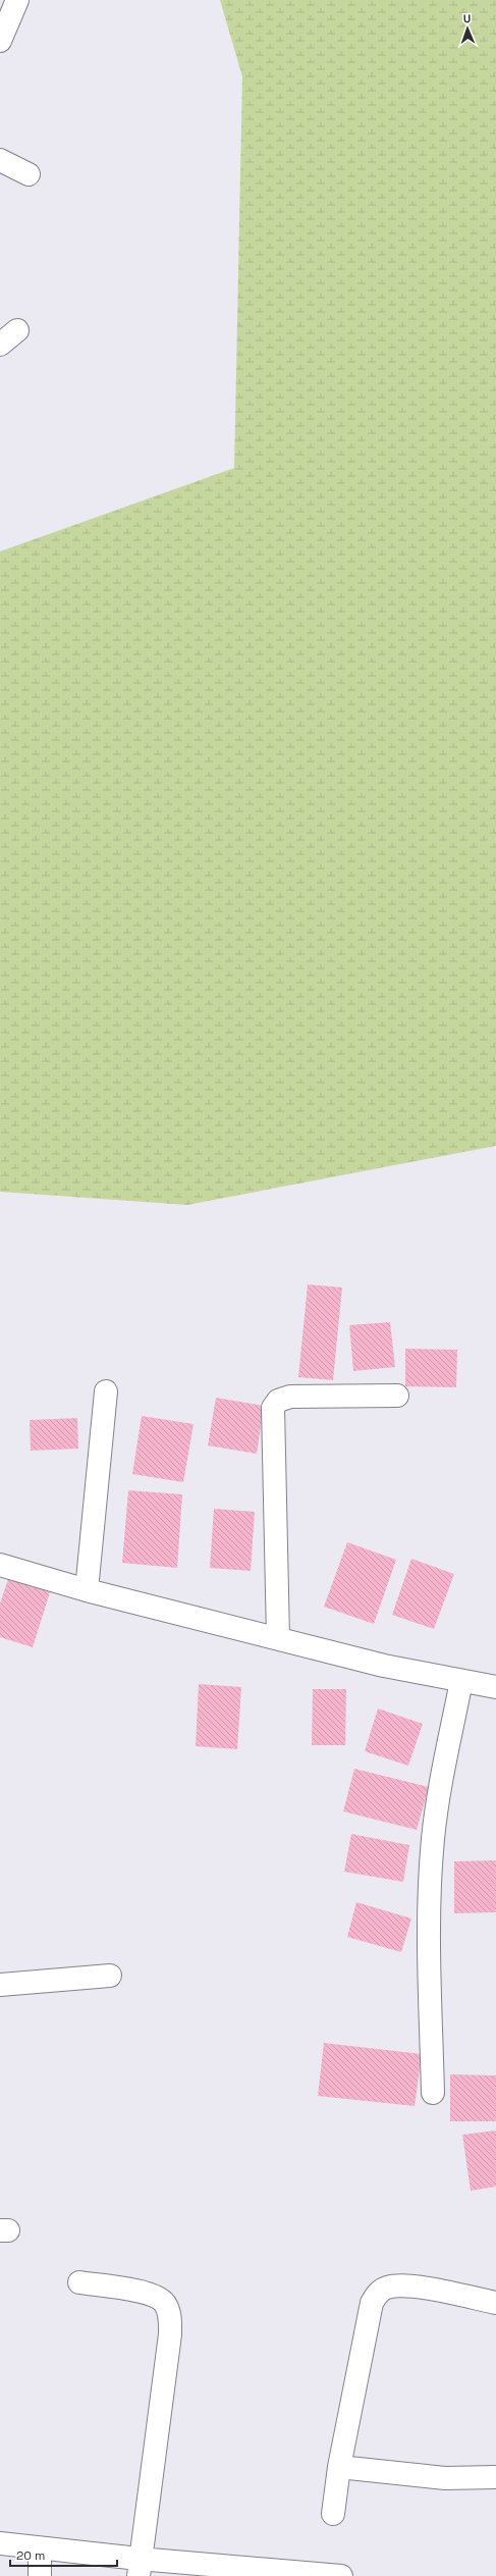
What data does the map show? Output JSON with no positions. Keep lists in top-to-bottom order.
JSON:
{
  "scale_bar": "20 m",
  "north": "top"
}
